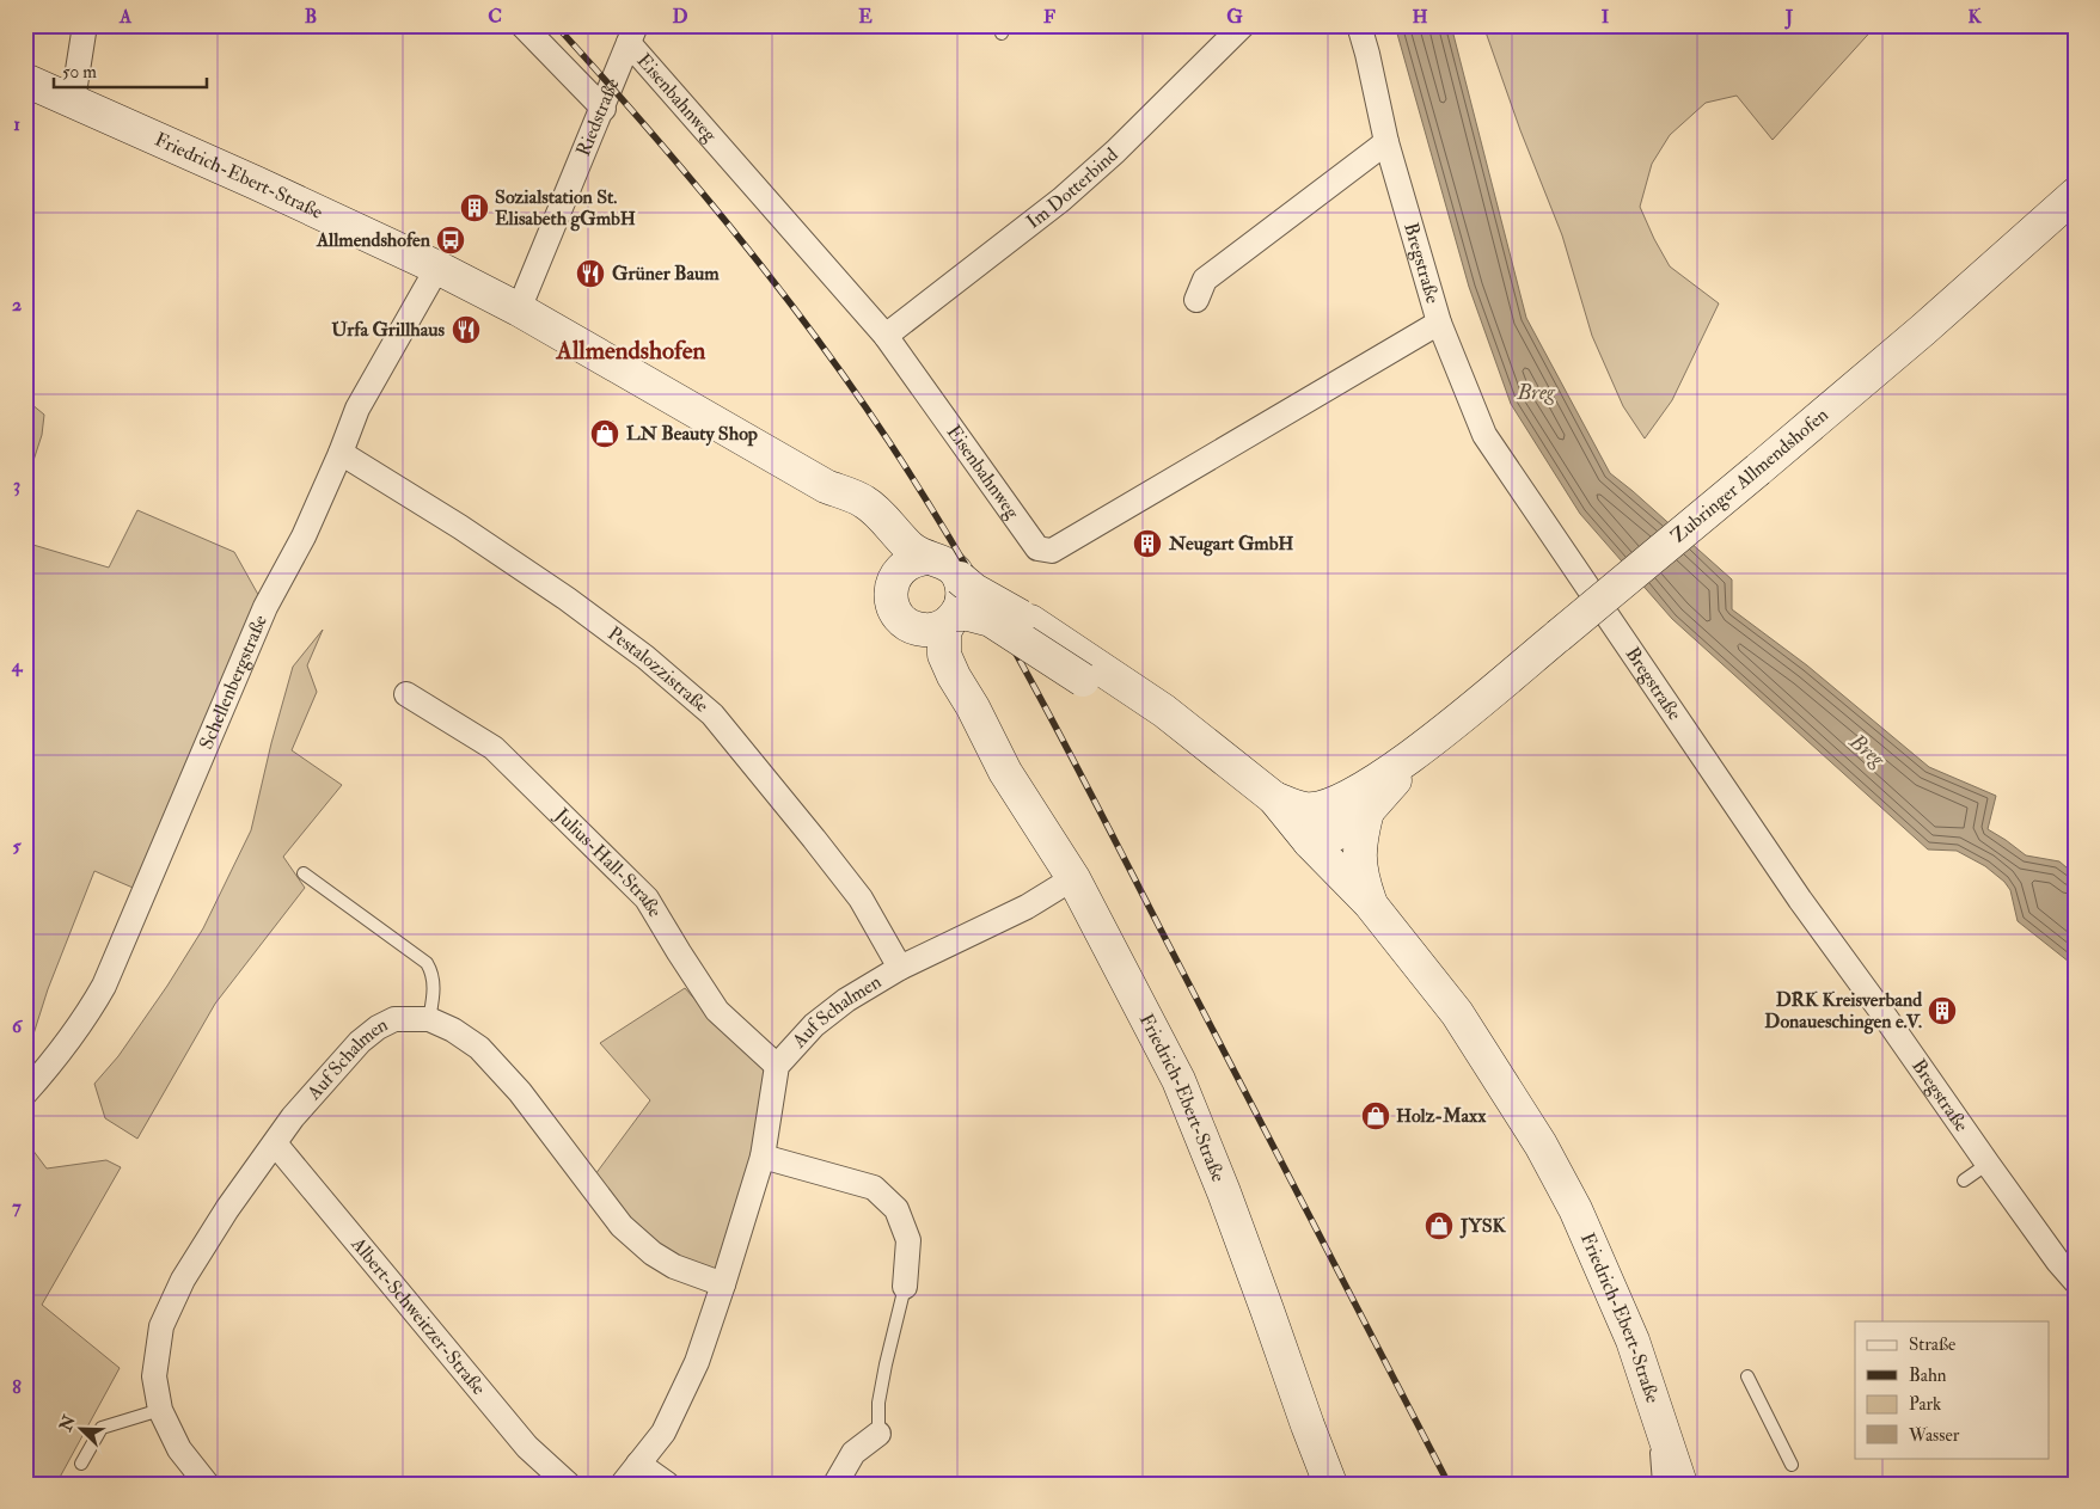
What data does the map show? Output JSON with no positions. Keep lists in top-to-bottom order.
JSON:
{
  "streets": {
    "main road": ["Friedrich-Ebert-Straße", "Zubringer Allmendshofen"],
    "street": [
      "Eisenbahnweg",
      "Riedstraße",
      "Im Dotterbind",
      "Bregstraße",
      "Pestalozzistraße",
      "Schellenbergstraße",
      "Julius-Hall-Straße",
      "Auf Schalmen",
      "Albert-Schweitzer-Straße"
    ]
  },
  "crossings": [
    ["Eisenbahnweg", "Riedstraße"],
    ["Eisenbahnweg", "Im Dotterbind"],
    ["Eisenbahnweg", "Bregstraße"],
    ["Riedstraße", "Friedrich-Ebert-Straße"],
    ["Friedrich-Ebert-Straße", "Schellenbergstraße"],
    ["Friedrich-Ebert-Straße", "Auf Schalmen"],
    ["Pestalozzistraße", "Schellenbergstraße"],
    ["Pestalozzistraße", "Auf Schalmen"],
    ["Julius-Hall-Straße", "Auf Schalmen"],
    ["Auf Schalmen", "Albert-Schweitzer-Straße"]
  ],
  "districts": ["Allmendshofen"],
  "water": ["Breg"],
  "places": {
    "building": ["Sozialstation St. Elisabeth gGmbH", "Neugart GmbH", "DRK Kreisverband Donaueschingen e.V."],
    "bus stop": ["Allmendshofen"],
    "restaurant": ["Grüner Baum", "Urfa Grillhaus"],
    "shop": ["LN Beauty Shop", "Holz-Maxx", "JYSK"]
  },
  "legend": [
    "Straße",
    "Bahn",
    "Park",
    "Wasser"
  ],
  "scale_bar": "50 m",
  "north": "top left",
  "grid": {
    "columns": [
      "A",
      "B",
      "C",
      "D",
      "E",
      "F",
      "G",
      "H",
      "I",
      "J",
      "K"
    ],
    "rows": [
      "1",
      "2",
      "3",
      "4",
      "5",
      "6",
      "7",
      "8"
    ]
  }
}
